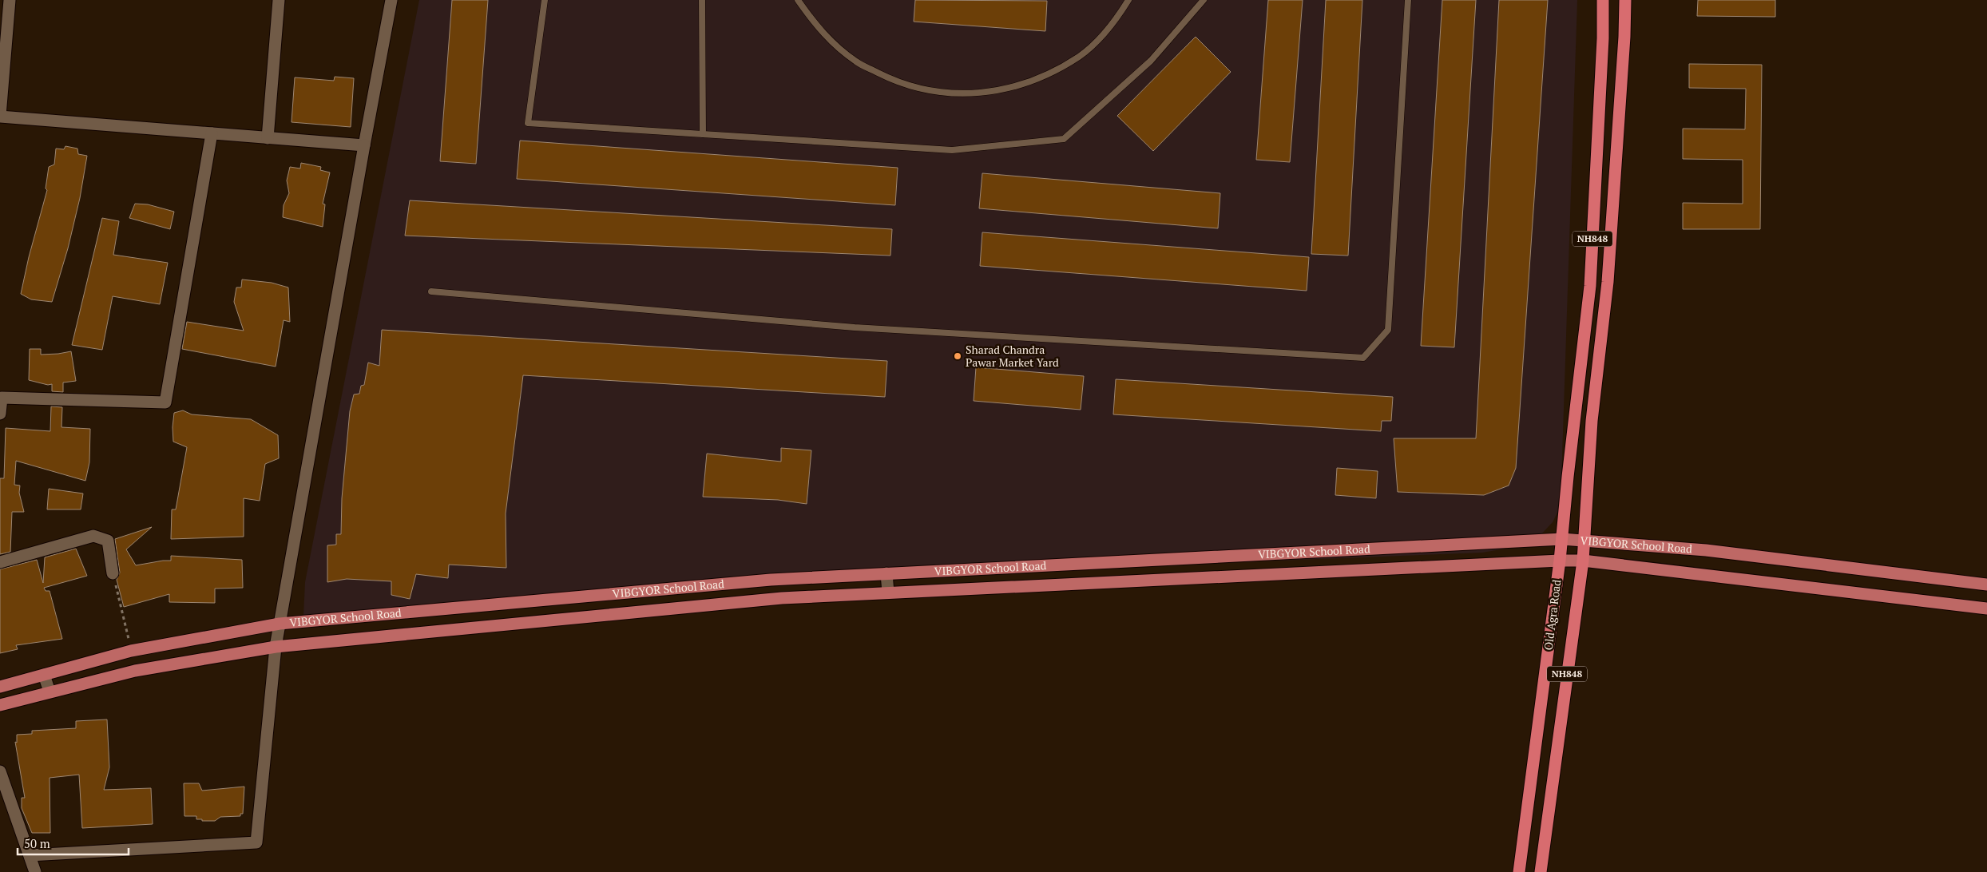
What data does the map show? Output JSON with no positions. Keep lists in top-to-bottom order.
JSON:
{
  "streets": {
    "highway": ["NH848", "Old Agra Road"],
    "main road": ["VIBGYOR School Road"]
  },
  "crossings": [
    ["NH848", "VIBGYOR School Road"],
    ["VIBGYOR School Road", "Old Agra Road"]
  ],
  "places": ["Sharad Chandra Pawar Market Yard"],
  "scale_bar": "50 m"
}
